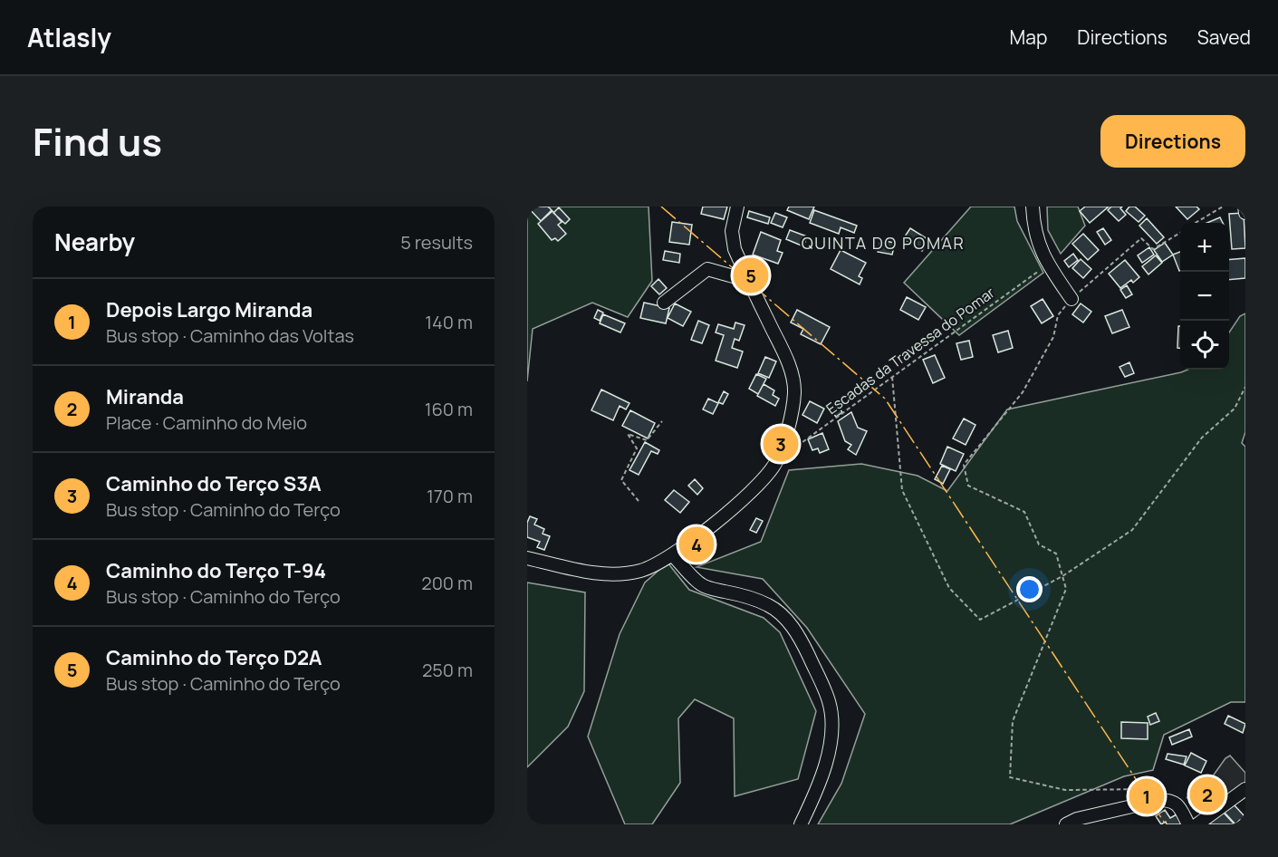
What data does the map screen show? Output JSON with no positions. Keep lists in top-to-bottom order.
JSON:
{
  "streets": {
    "path": ["Escadas da Travessa do Pomar"]
  },
  "districts": ["QUINTA DO POMAR"],
  "page": {
    "header": "Atlasly",
    "nav": ["Map", "Directions", "Saved"],
    "title": "Find us",
    "buttons": "Directions",
    "heading": ["Nearby", "5 results"],
    "map_buttons": ["+", "−"],
    "pins": [
      "5",
      "3",
      "4",
      "2",
      "1"
    ],
    "list": [
      {
        "mark": "1",
        "name": "Depois Largo Miranda",
        "note": "Bus stop · Caminho das Voltas",
        "value": "140 m"
      },
      {
        "mark": "2",
        "name": "Miranda",
        "note": "Place · Caminho do Meio",
        "value": "160 m"
      },
      {
        "mark": "3",
        "name": "Caminho do Terço S3A",
        "note": "Bus stop · Caminho do Terço",
        "value": "170 m"
      },
      {
        "mark": "4",
        "name": "Caminho do Terço T-94",
        "note": "Bus stop · Caminho do Terço",
        "value": "200 m"
      },
      {
        "mark": "5",
        "name": "Caminho do Terço D2A",
        "note": "Bus stop · Caminho do Terço",
        "value": "250 m"
      }
    ]
  }
}
